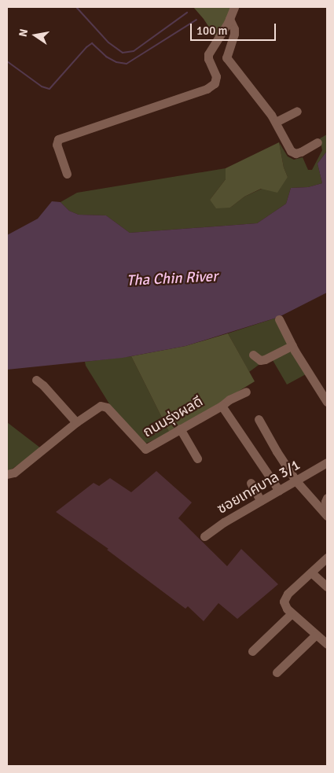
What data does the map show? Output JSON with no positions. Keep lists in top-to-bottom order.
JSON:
{
  "streets": {
    "street": ["ถนนรุ่งผลดี", "ซอยเทศบาล 3/1"]
  },
  "crossings": [
    ["ถนนรุ่งผลดี", "ซอยเทศบาล 3/1"]
  ],
  "water": ["Tha Chin River"],
  "scale_bar": "100 m",
  "north": "left"
}
